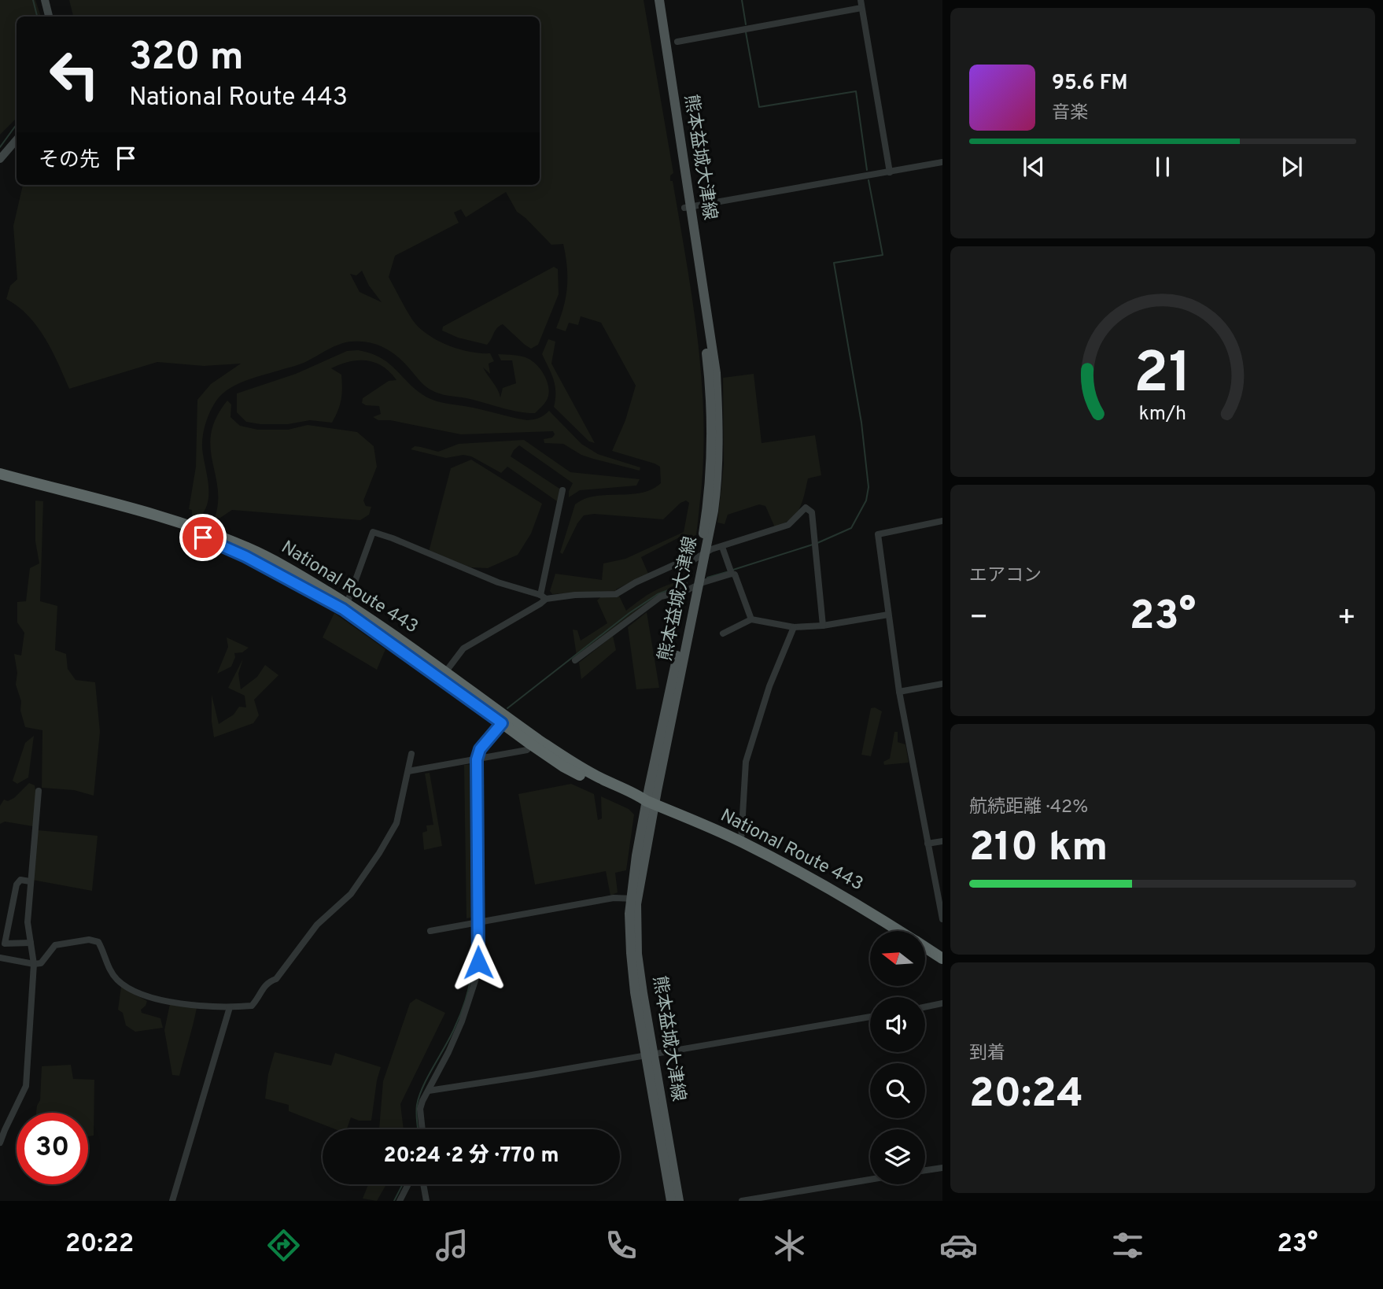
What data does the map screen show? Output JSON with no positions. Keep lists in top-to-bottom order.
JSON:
{
  "streets": {
    "highway": ["National Route 443"],
    "main road": ["熊本益城大津線"]
  },
  "crossings": [
    ["熊本益城大津線", "National Route 443"]
  ],
  "north": "left",
  "page": {
    "turn": ["320 m", "National Route 443"],
    "song": ["95.6 FM", "音楽"],
    "then": "その先",
    "tile": [
      "エアコン",
      ["航続距離 · 42%", "210 km"],
      ["到着", "20:24"]
    ],
    "heat": ["−", "23°", "+"],
    "limit": "30",
    "trip": "20:24 · 2 分 · 770 m",
    "tabs": ["20:22", "23°"],
    "gauge": ["21", "km/h"]
  }
}
